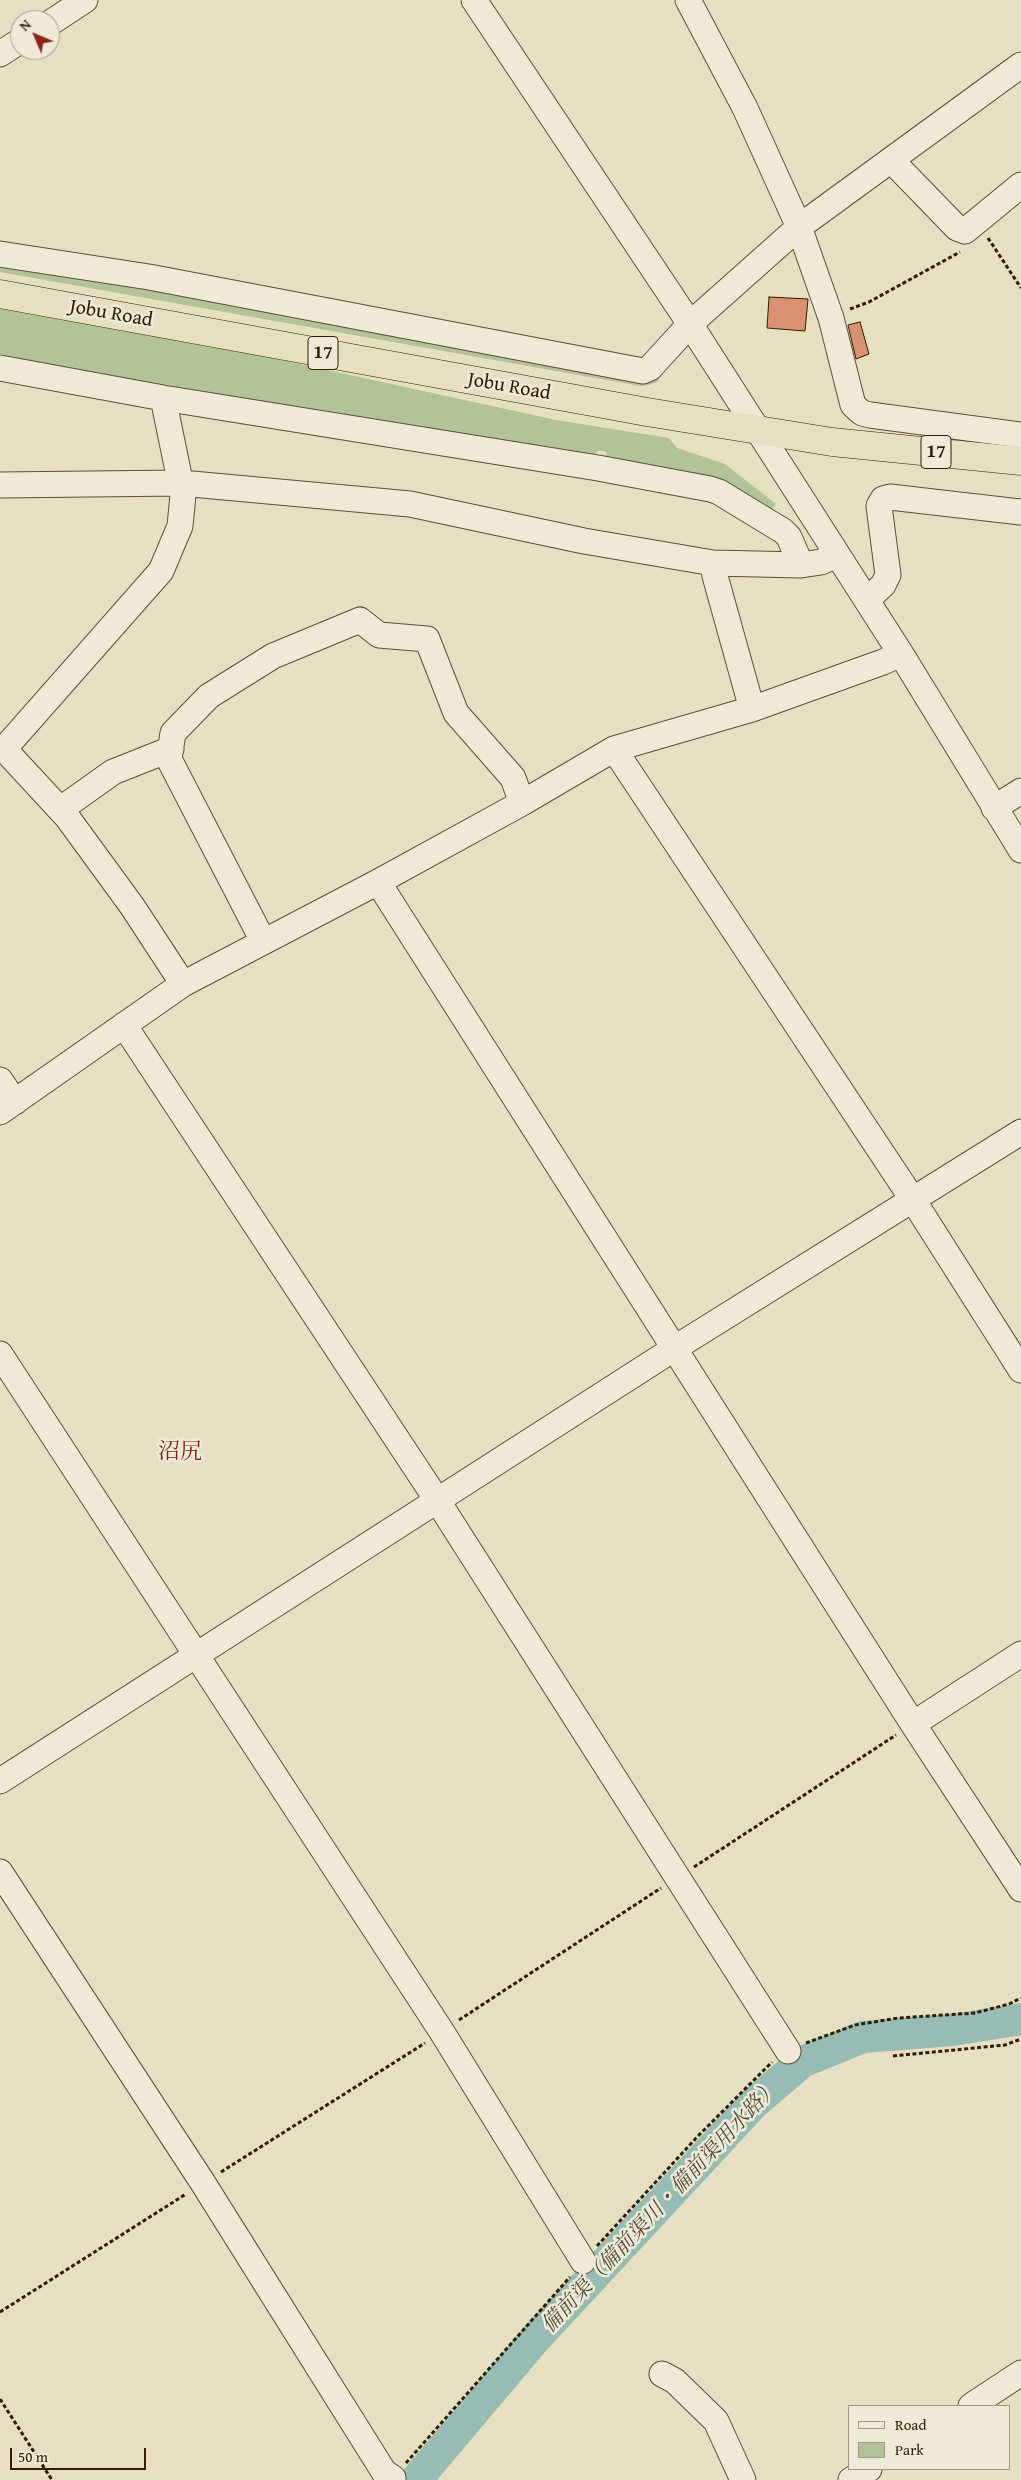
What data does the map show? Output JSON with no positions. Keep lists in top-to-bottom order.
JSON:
{
  "streets": {
    "highway": ["Jobu Road", "17"]
  },
  "districts": ["沼尻"],
  "water": ["備前渠（備前渠川・備前渠用水路）"],
  "legend": ["Road", "Park"],
  "scale_bar": "50 m",
  "north": "top left"
}
